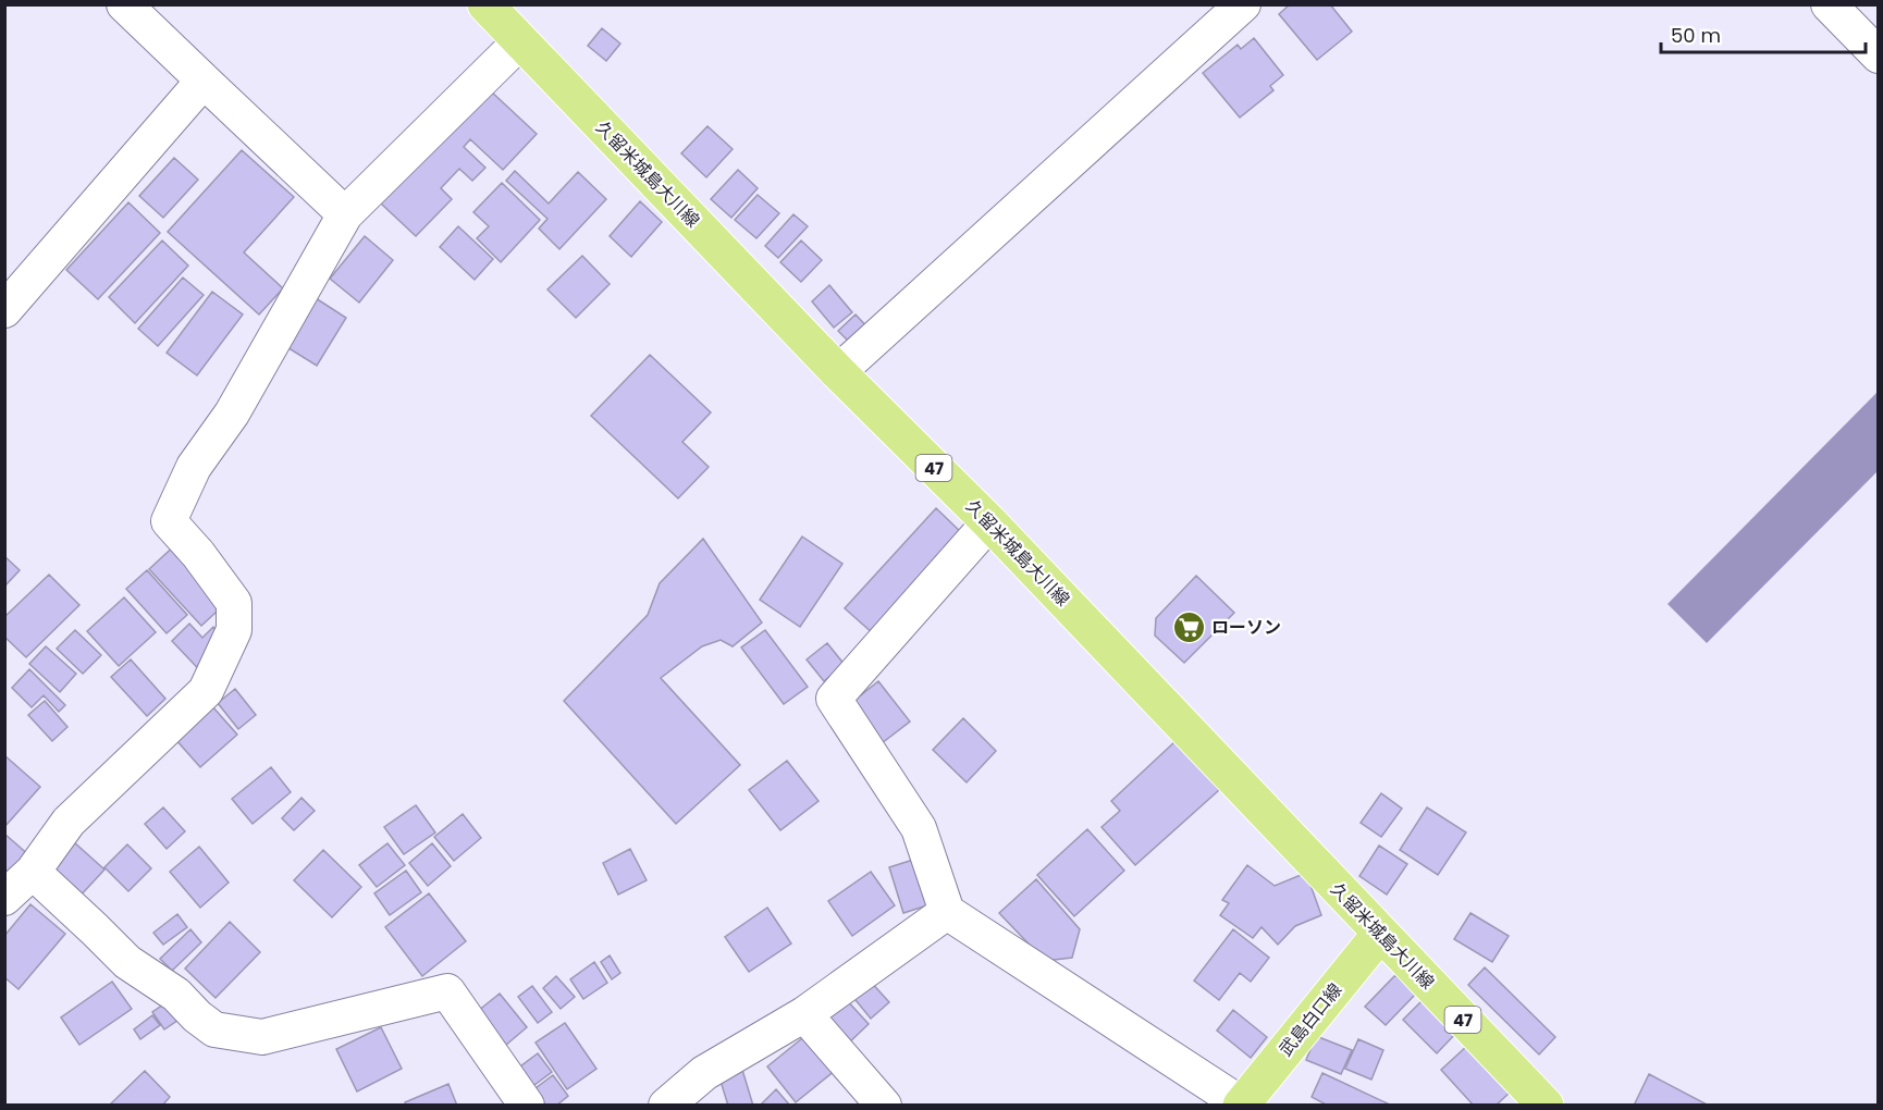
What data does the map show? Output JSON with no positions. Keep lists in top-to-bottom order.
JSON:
{
  "streets": {
    "main road": ["久留米城島大川線", "47", "武島白口線"]
  },
  "crossings": [
    ["久留米城島大川線", "武島白口線"]
  ],
  "places": {
    "supermarket": ["ローソン"]
  },
  "scale_bar": "50 m"
}
